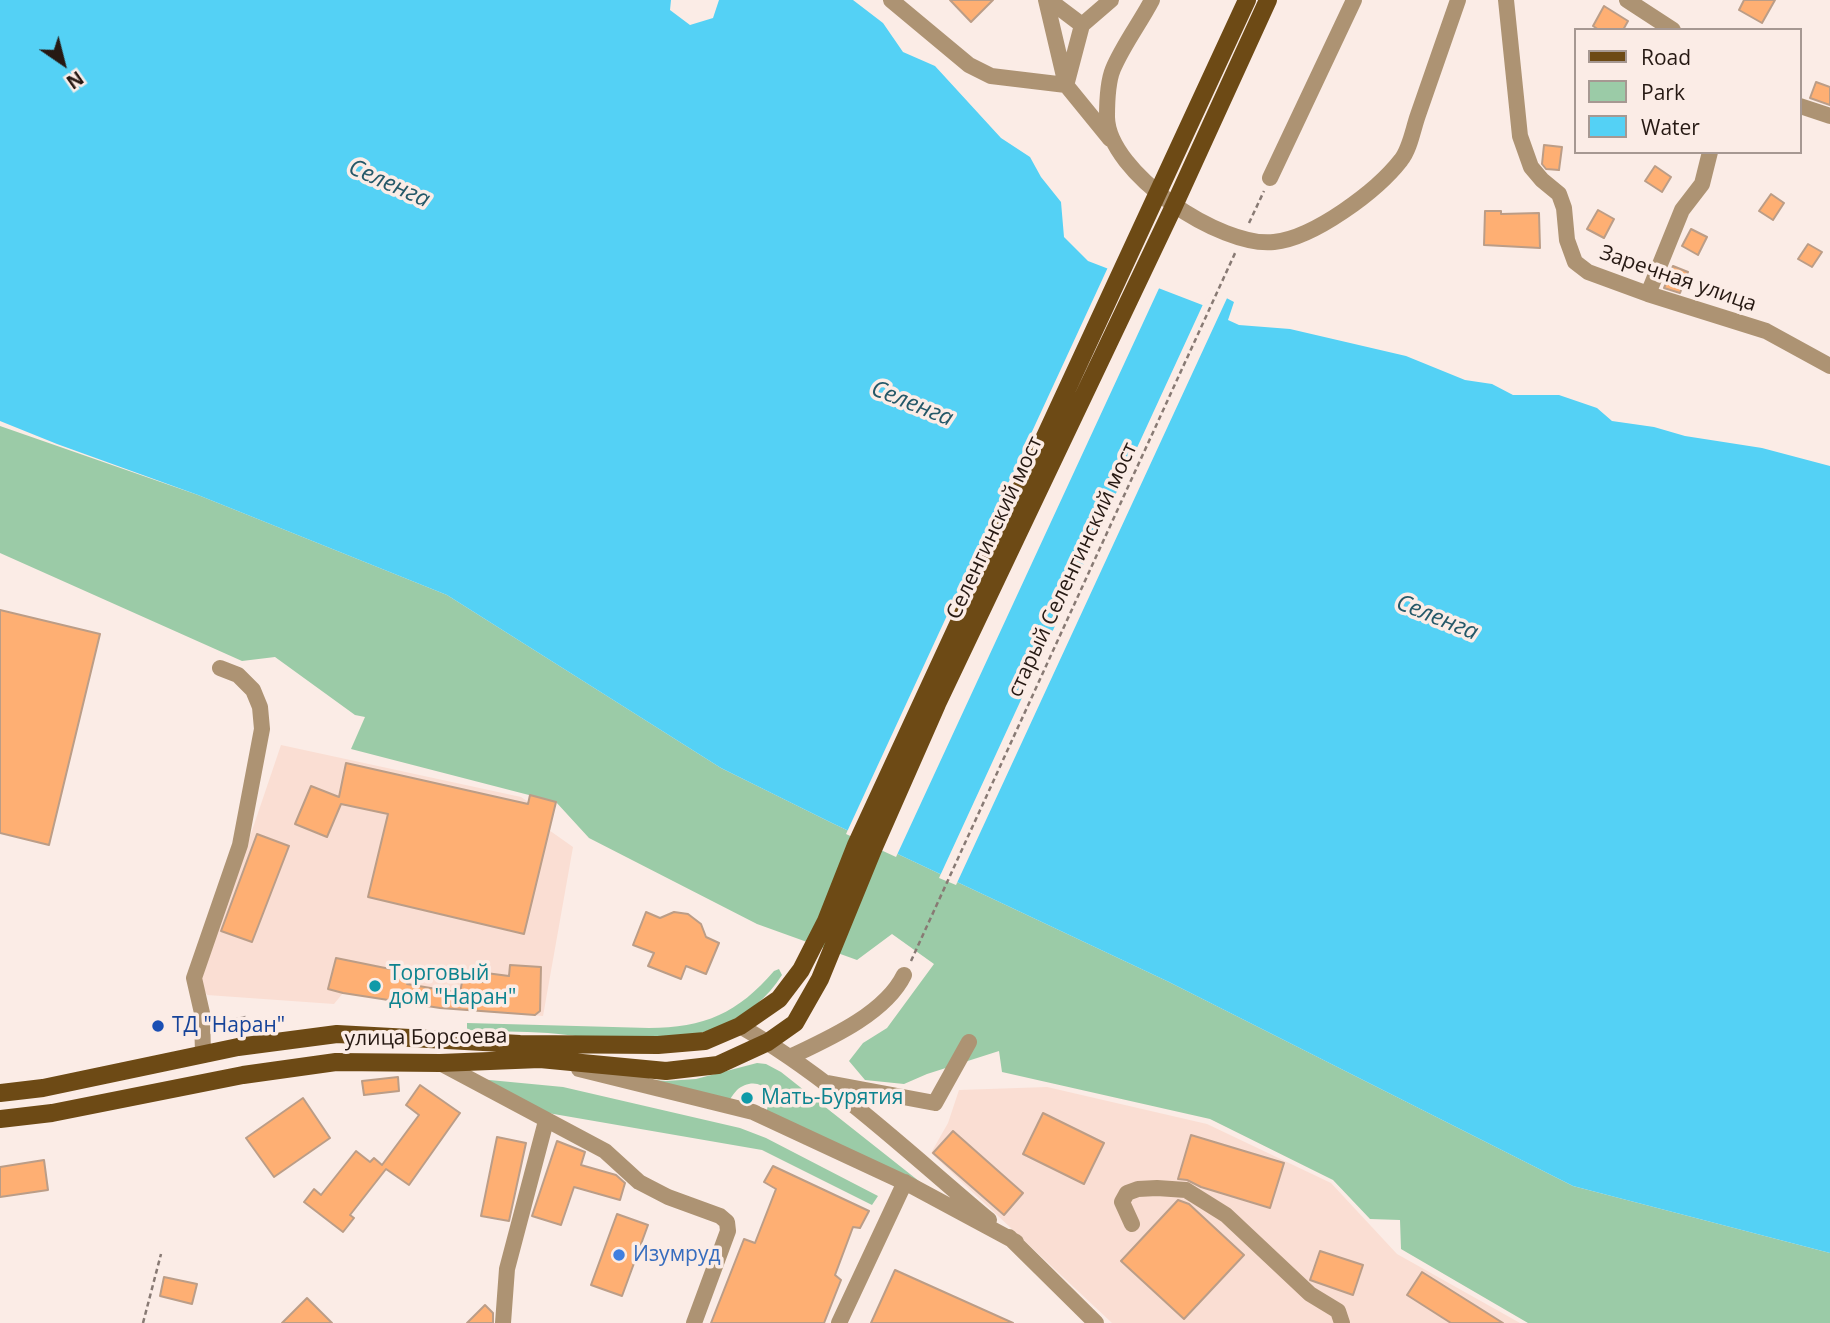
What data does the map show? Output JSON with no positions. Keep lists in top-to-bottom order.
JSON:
{
  "streets": {
    "main road": ["Селенгинский мост", "улица Борсоева"],
    "street": ["Заречная улица"],
    "path": ["старый Селенгинский мост"]
  },
  "crossings": [
    ["Селенгинский мост", "улица Борсоева"]
  ],
  "water": ["Селенга"],
  "places": [
    "Торговый дом \"Наран\"",
    "ТД \"Наран\"",
    "Мать-Бурятия",
    "Изумруд"
  ],
  "legend": ["Road", "Park", "Water"],
  "north": "bottom right"
}
